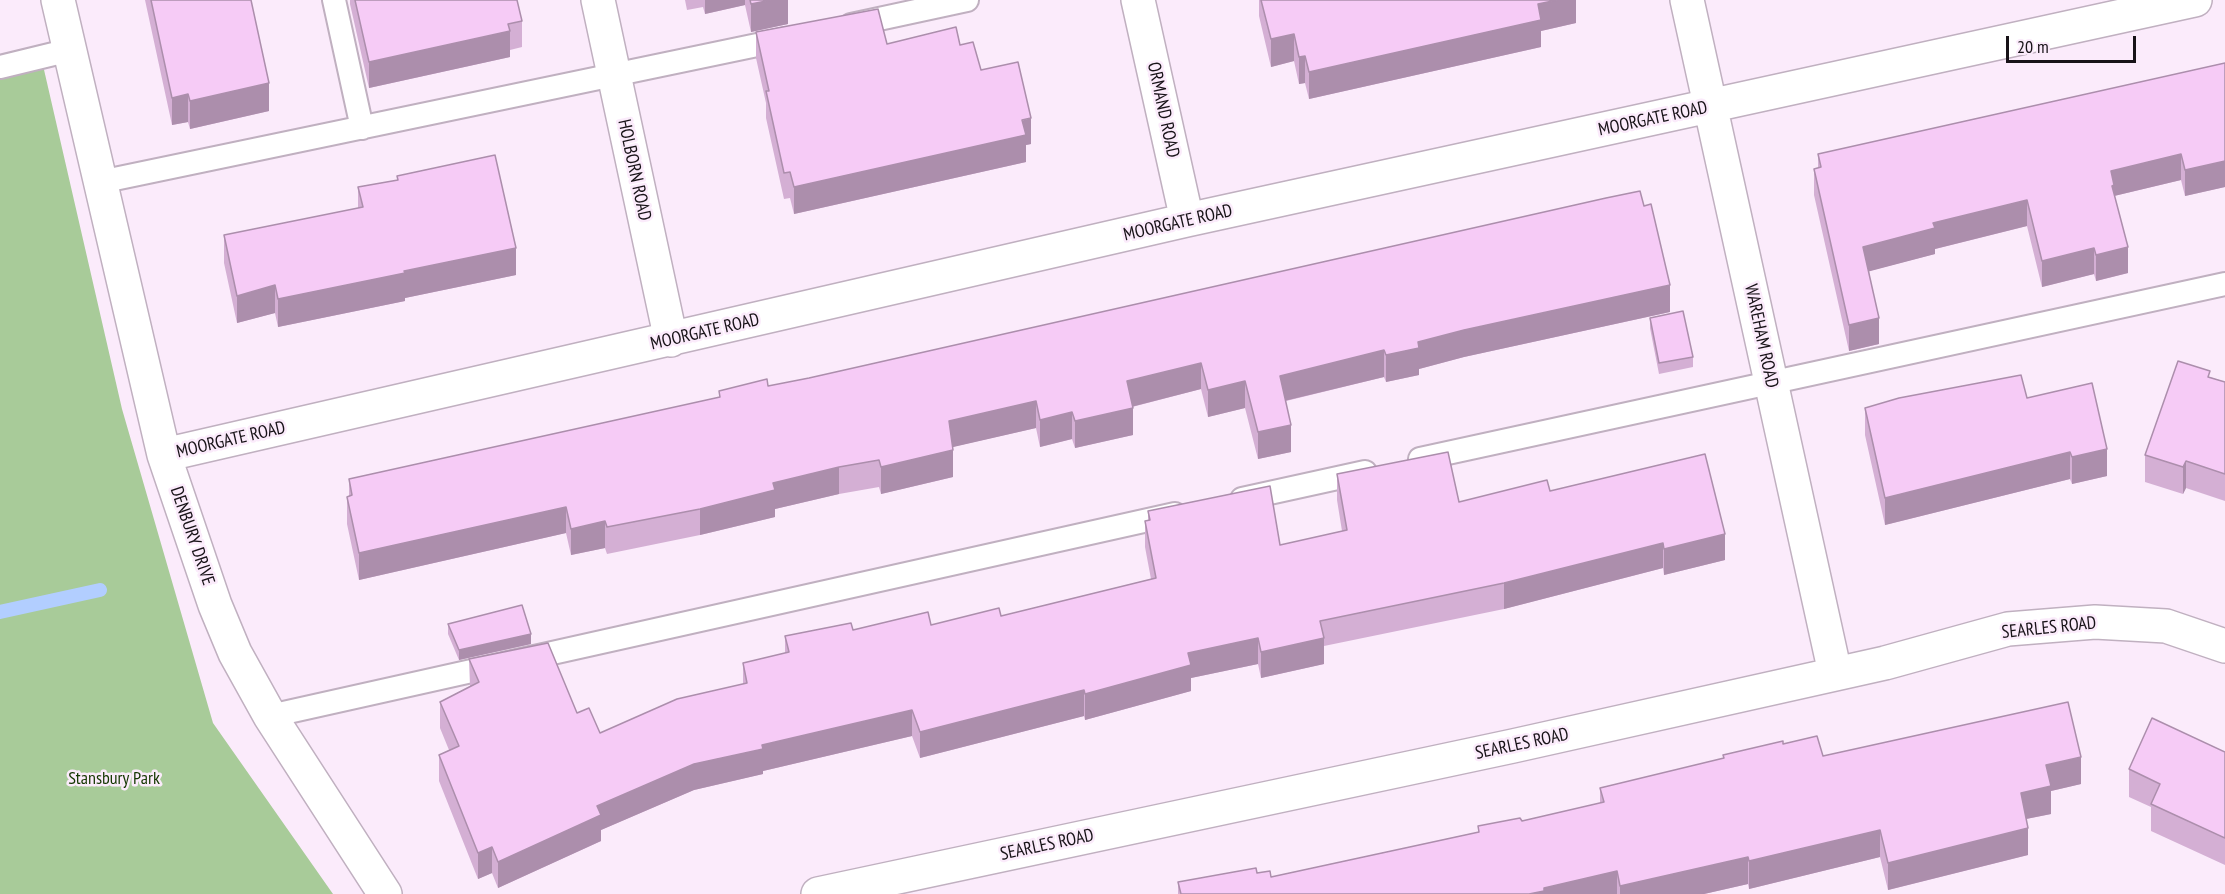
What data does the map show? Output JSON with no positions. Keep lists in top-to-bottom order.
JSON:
{
  "streets": {
    "street": [
      "ORMAND ROAD",
      "MOORGATE ROAD",
      "HOLBORN ROAD",
      "WAREHAM ROAD",
      "DENBURY DRIVE",
      "SEARLES ROAD"
    ]
  },
  "crossings": [
    ["ORMAND ROAD", "MOORGATE ROAD"],
    ["MOORGATE ROAD", "HOLBORN ROAD"],
    ["MOORGATE ROAD", "WAREHAM ROAD"],
    ["MOORGATE ROAD", "DENBURY DRIVE"],
    ["WAREHAM ROAD", "SEARLES ROAD"]
  ],
  "parks": ["Stansbury Park"],
  "scale_bar": "20 m"
}
